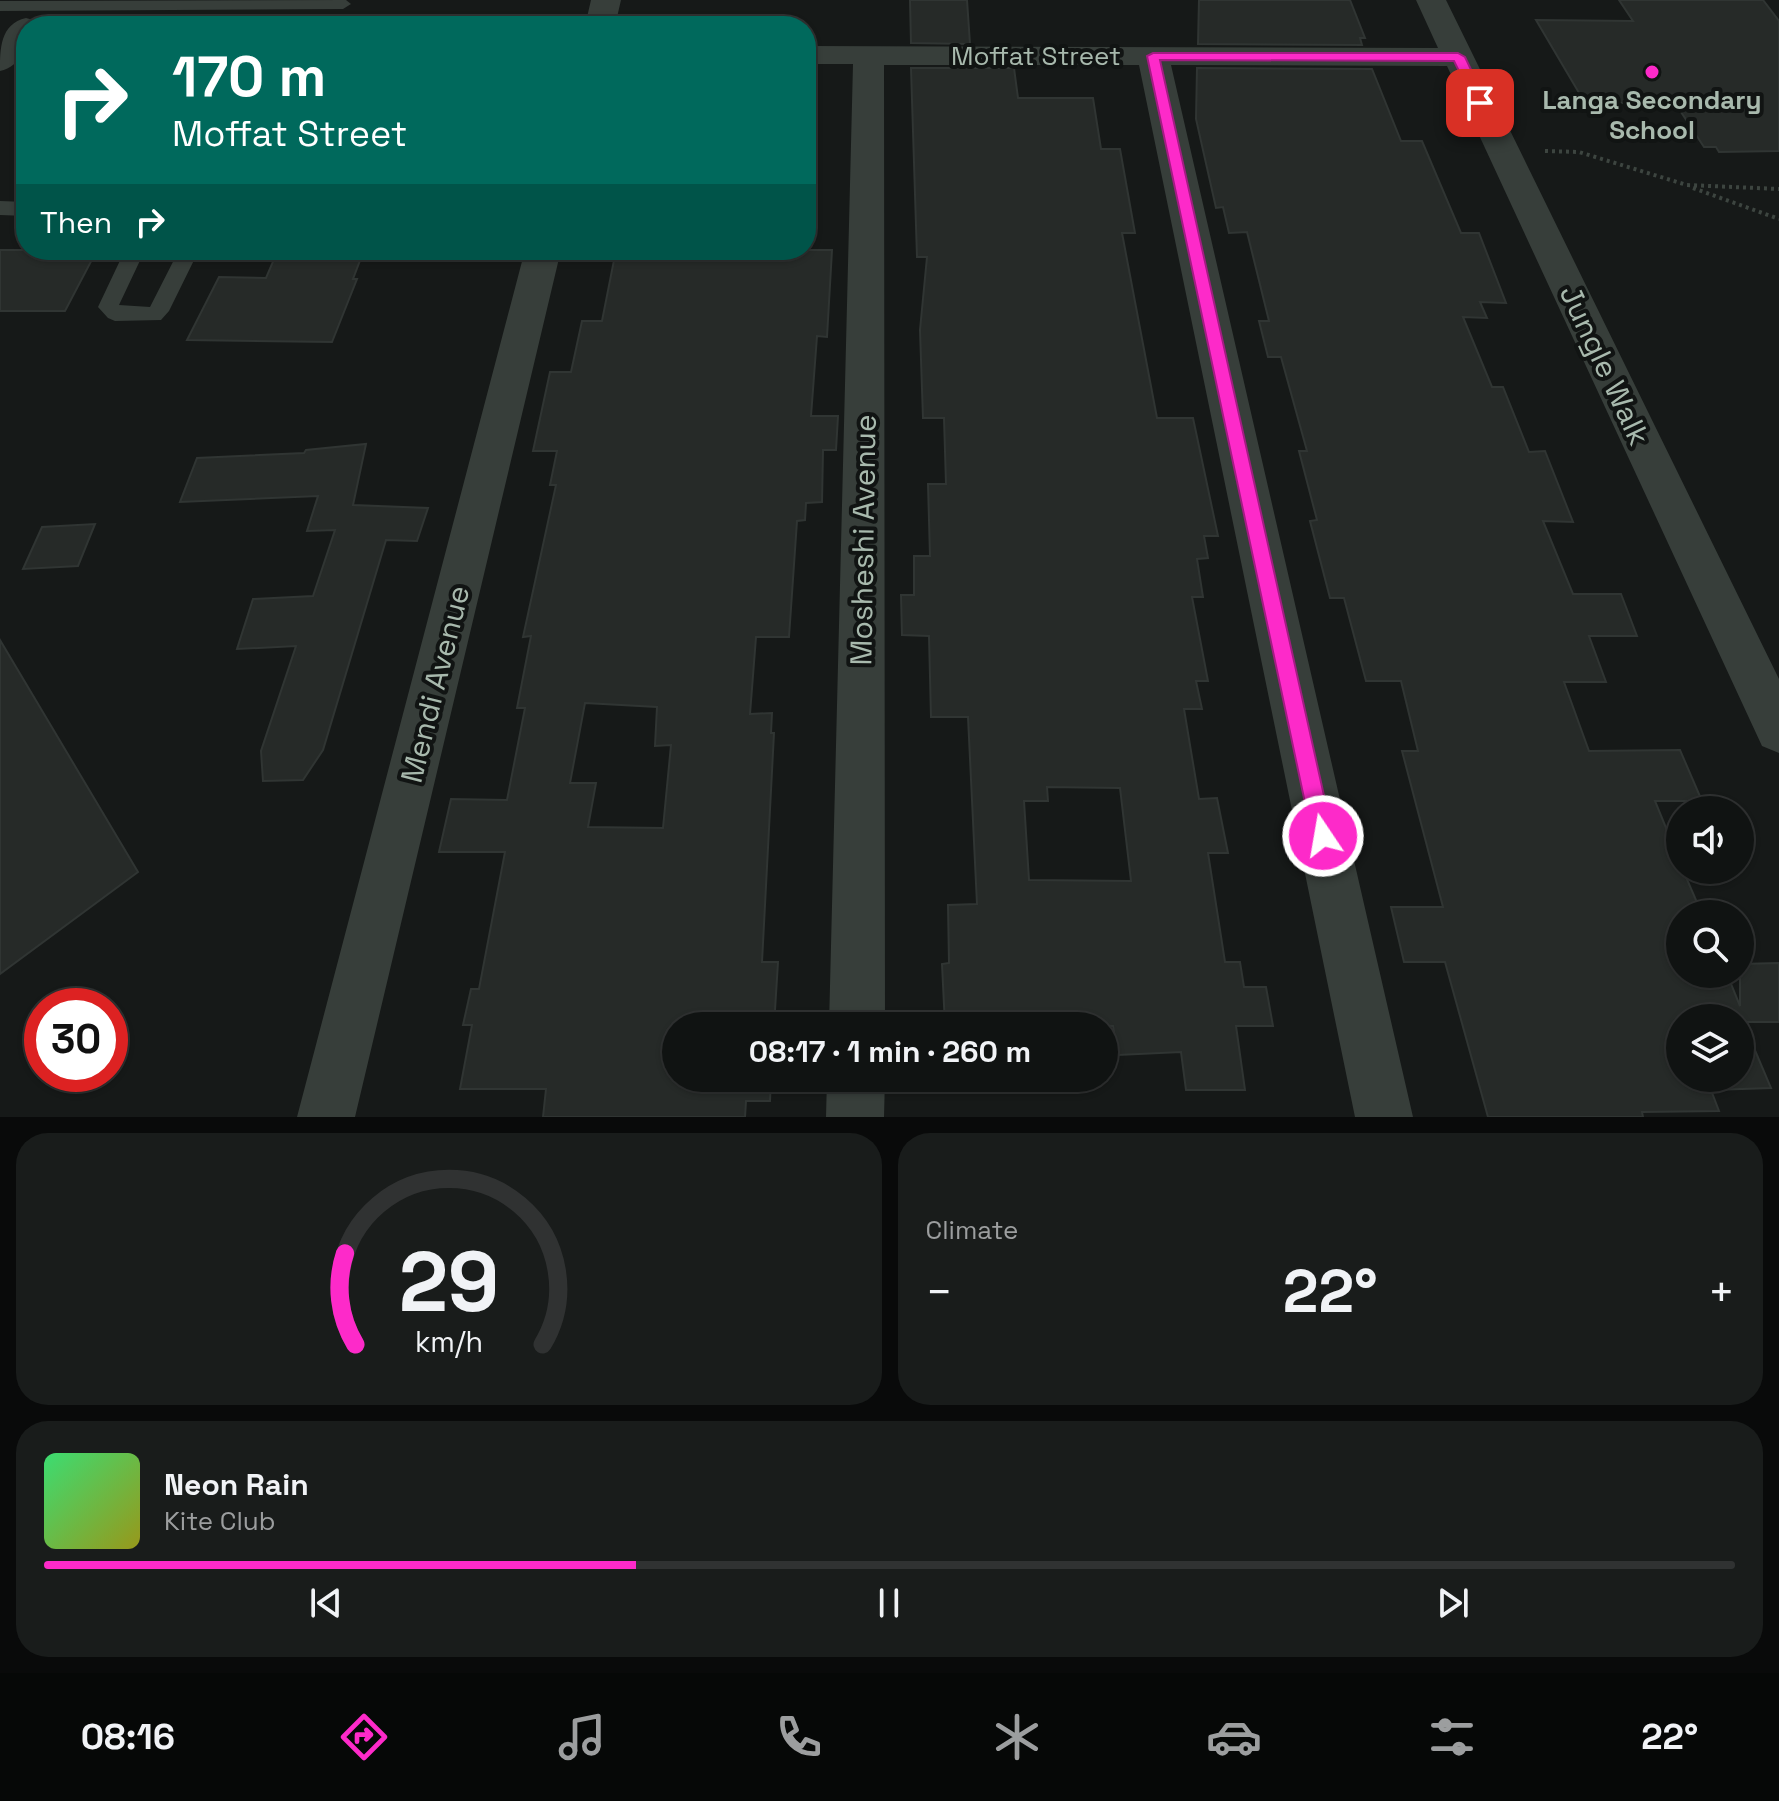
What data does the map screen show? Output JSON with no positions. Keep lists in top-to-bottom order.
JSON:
{
  "streets": {
    "street": [
      "Moffat Street",
      "Jungle Walk",
      "Mosheshi Avenue",
      "Mendi Avenue"
    ]
  },
  "crossings": [
    ["Moffat Street", "Jungle Walk"],
    ["Moffat Street", "Mosheshi Avenue"]
  ],
  "places": ["Langa Secondary School"],
  "page": {
    "turn": ["170 m", "Moffat Street"],
    "then": "Then",
    "limit": "30",
    "trip": "08:17 · 1 min · 260 m",
    "tile": "Climate",
    "heat": ["−", "22°", "+"],
    "song": ["Neon Rain", "Kite Club"],
    "tabs": ["08:16", "22°"],
    "gauge": ["29", "km/h"]
  }
}
